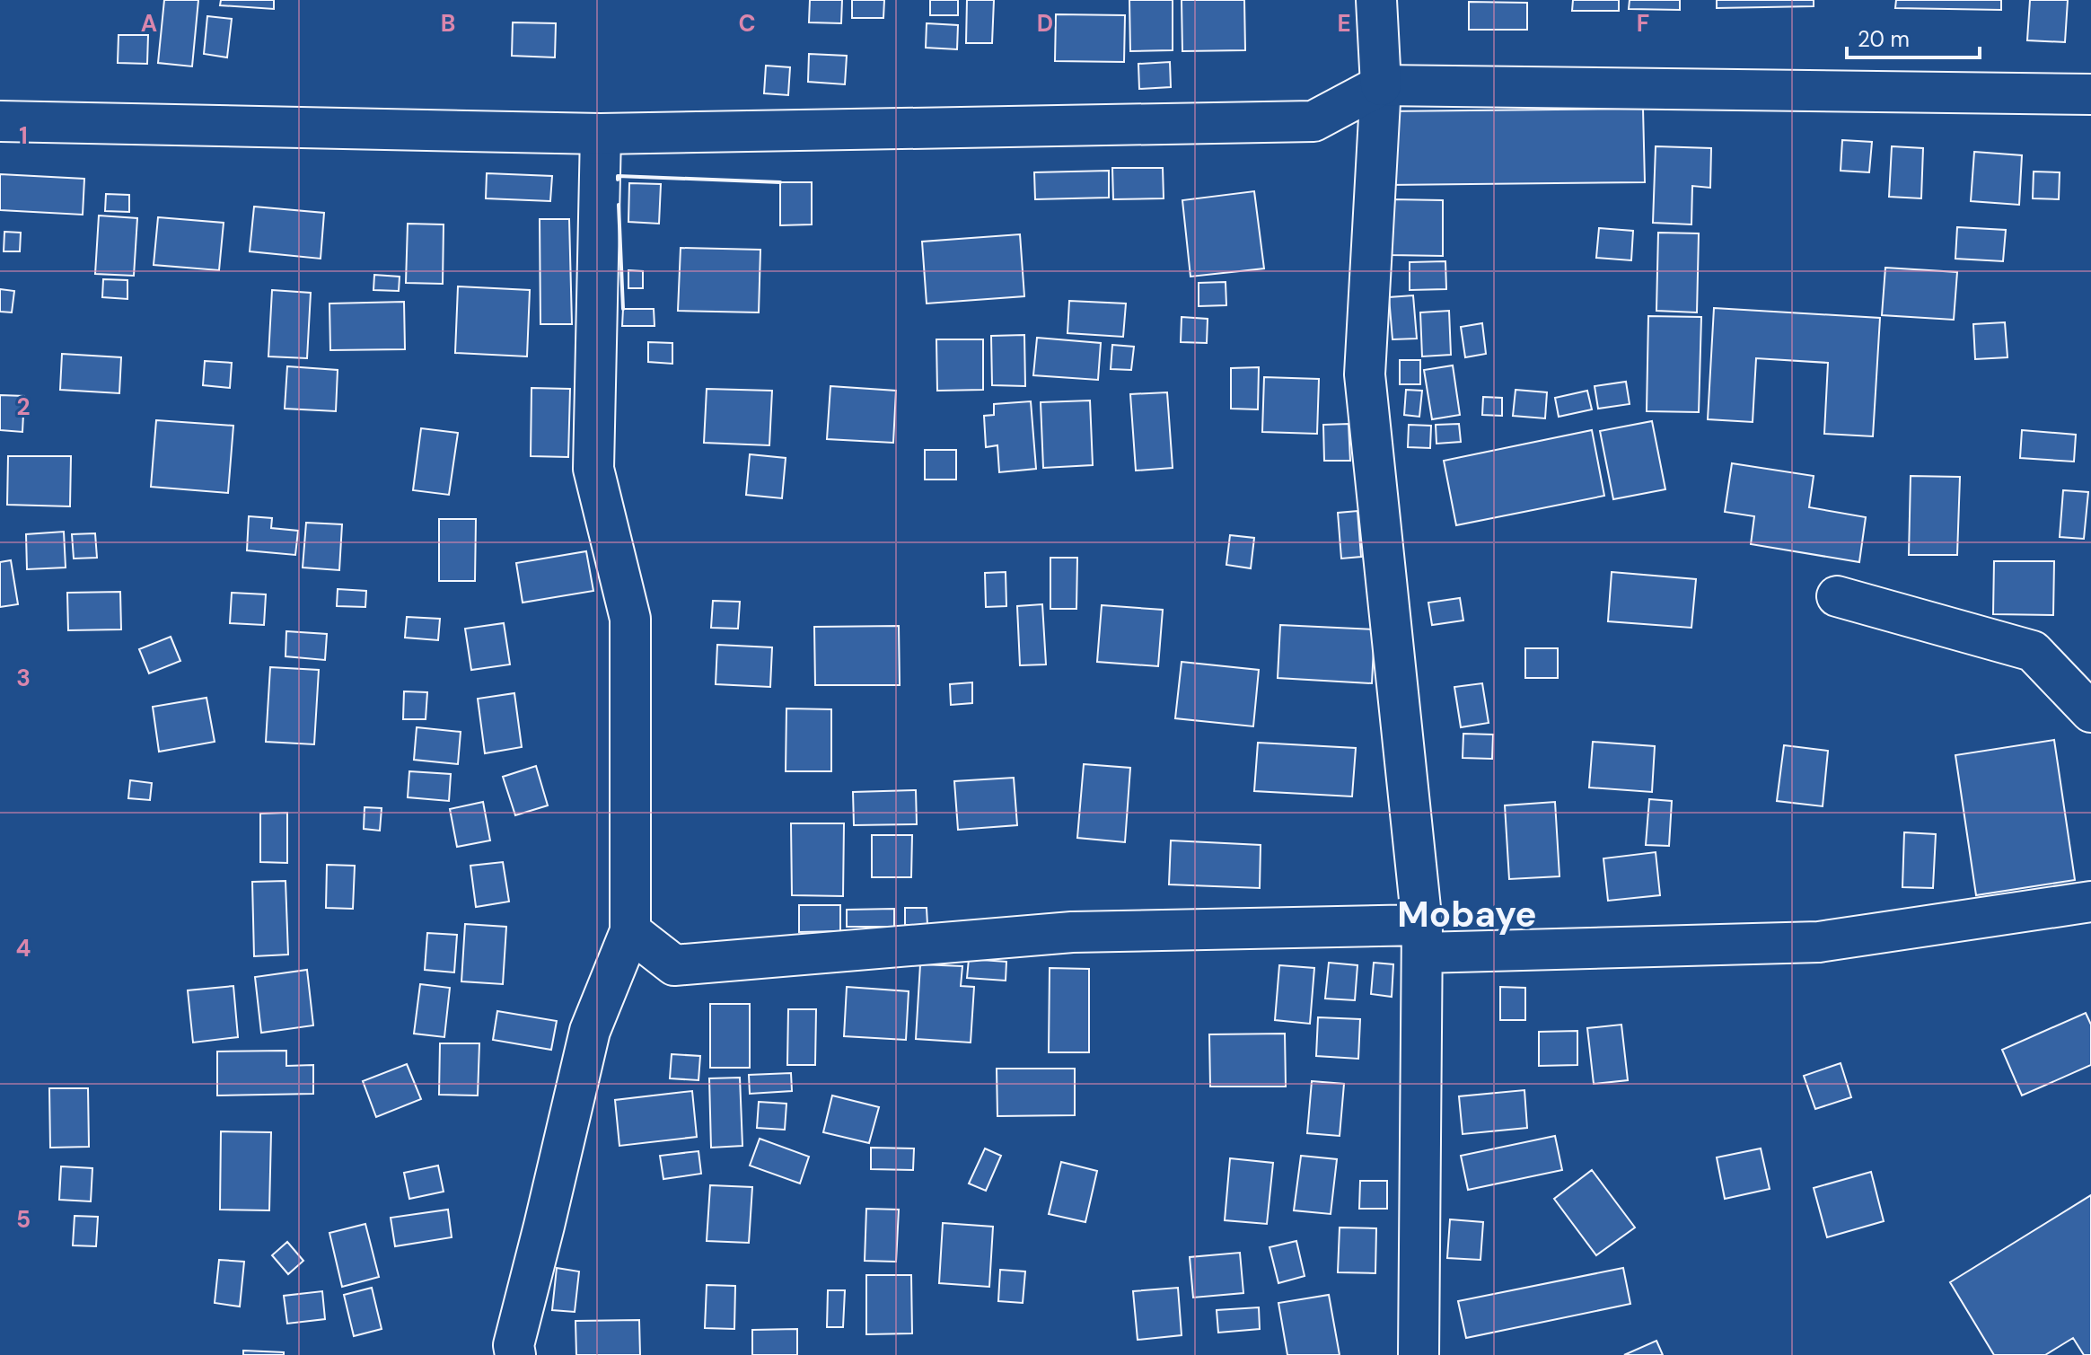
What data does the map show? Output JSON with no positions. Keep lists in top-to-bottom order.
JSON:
{
  "districts": ["Mobaye"],
  "scale_bar": "20 m",
  "grid": {
    "columns": [
      "A",
      "B",
      "C",
      "D",
      "E",
      "F"
    ],
    "rows": [
      "1",
      "2",
      "3",
      "4",
      "5"
    ]
  }
}
